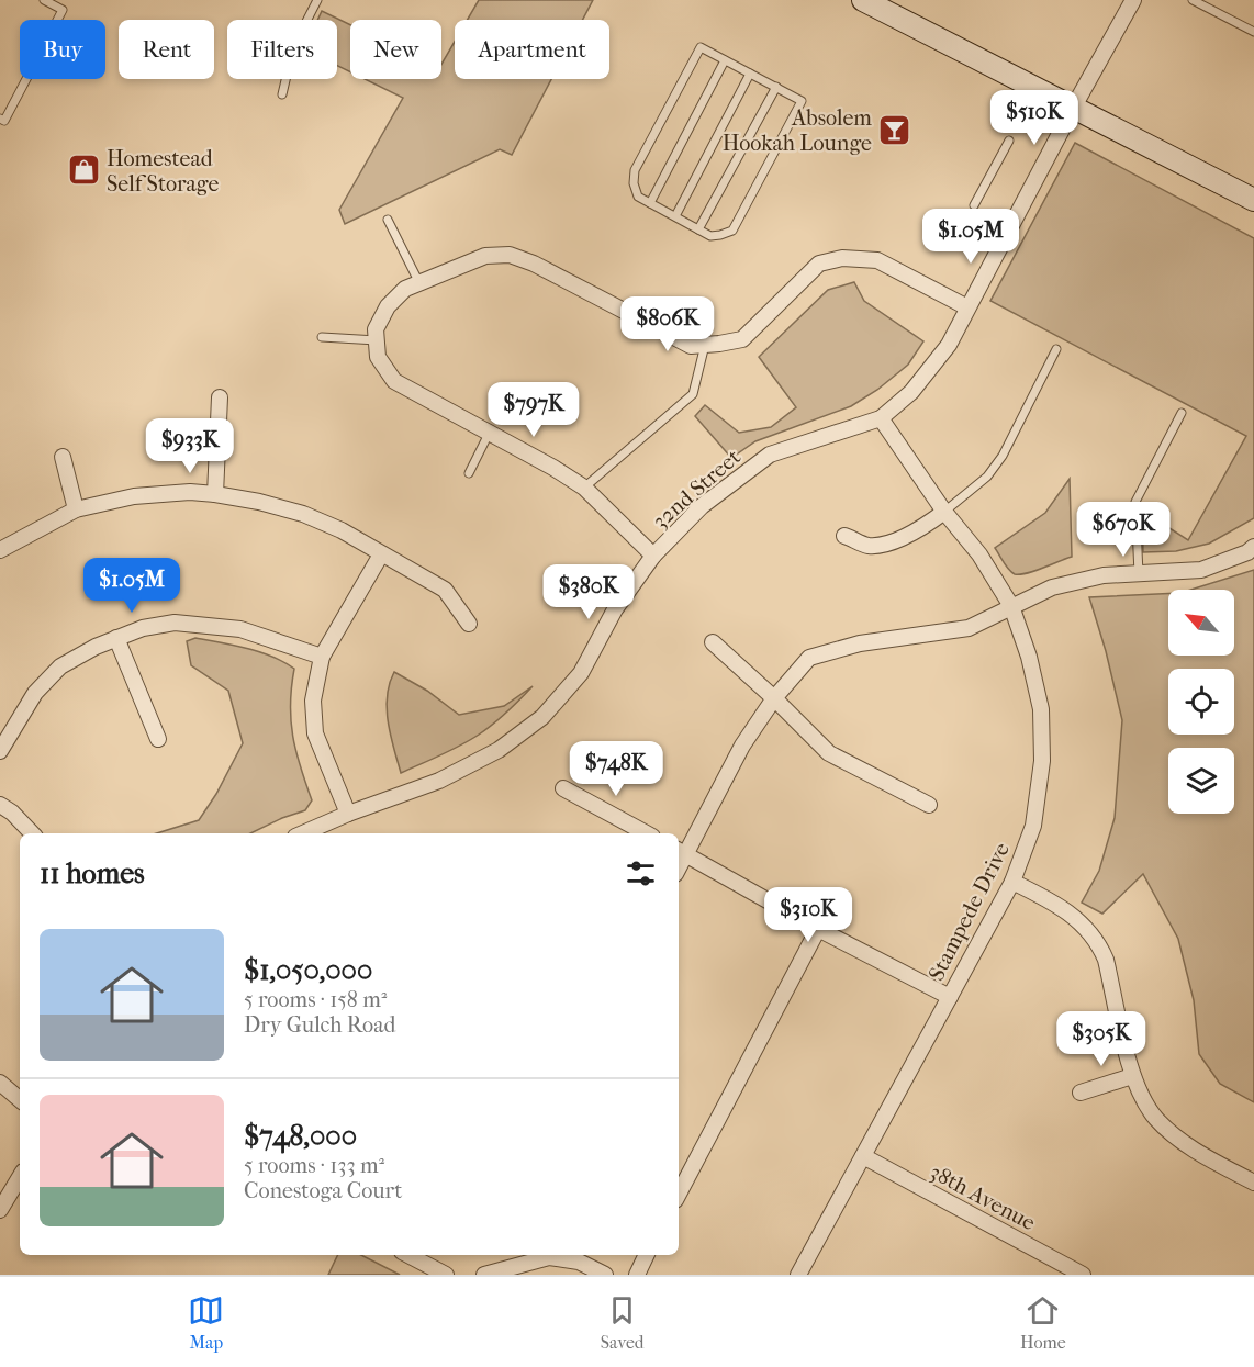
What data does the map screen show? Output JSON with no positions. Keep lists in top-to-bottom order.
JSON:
{
  "streets": {
    "street": ["32nd Street", "Stampede Drive", "38th Avenue"]
  },
  "crossings": [
    ["32nd Street", "Stampede Drive"],
    ["Stampede Drive", "38th Avenue"]
  ],
  "places": {
    "bar": ["Absolem Hookah Lounge"],
    "shop": ["Homestead Self Storage"]
  },
  "north": "top left",
  "page": {
    "chip": [
      "Buy",
      "Rent",
      "Filters",
      "New",
      "Apartment"
    ],
    "price": [
      "$510K",
      "$1.05M",
      "$806K",
      "$797K",
      "$933K",
      "$670K",
      "$1.05M",
      "$380K",
      "$748K",
      "$310K",
      "$305K"
    ],
    "heading": "11 homes",
    "list": [
      {
        "name": "$1,050,000",
        "note": "5 rooms · 158 m² · Dry Gulch Road"
      },
      {
        "name": "$748,000",
        "note": "5 rooms · 133 m² · Conestoga Court"
      }
    ],
    "tabs": ["Map", "Saved", "Home"]
  }
}
